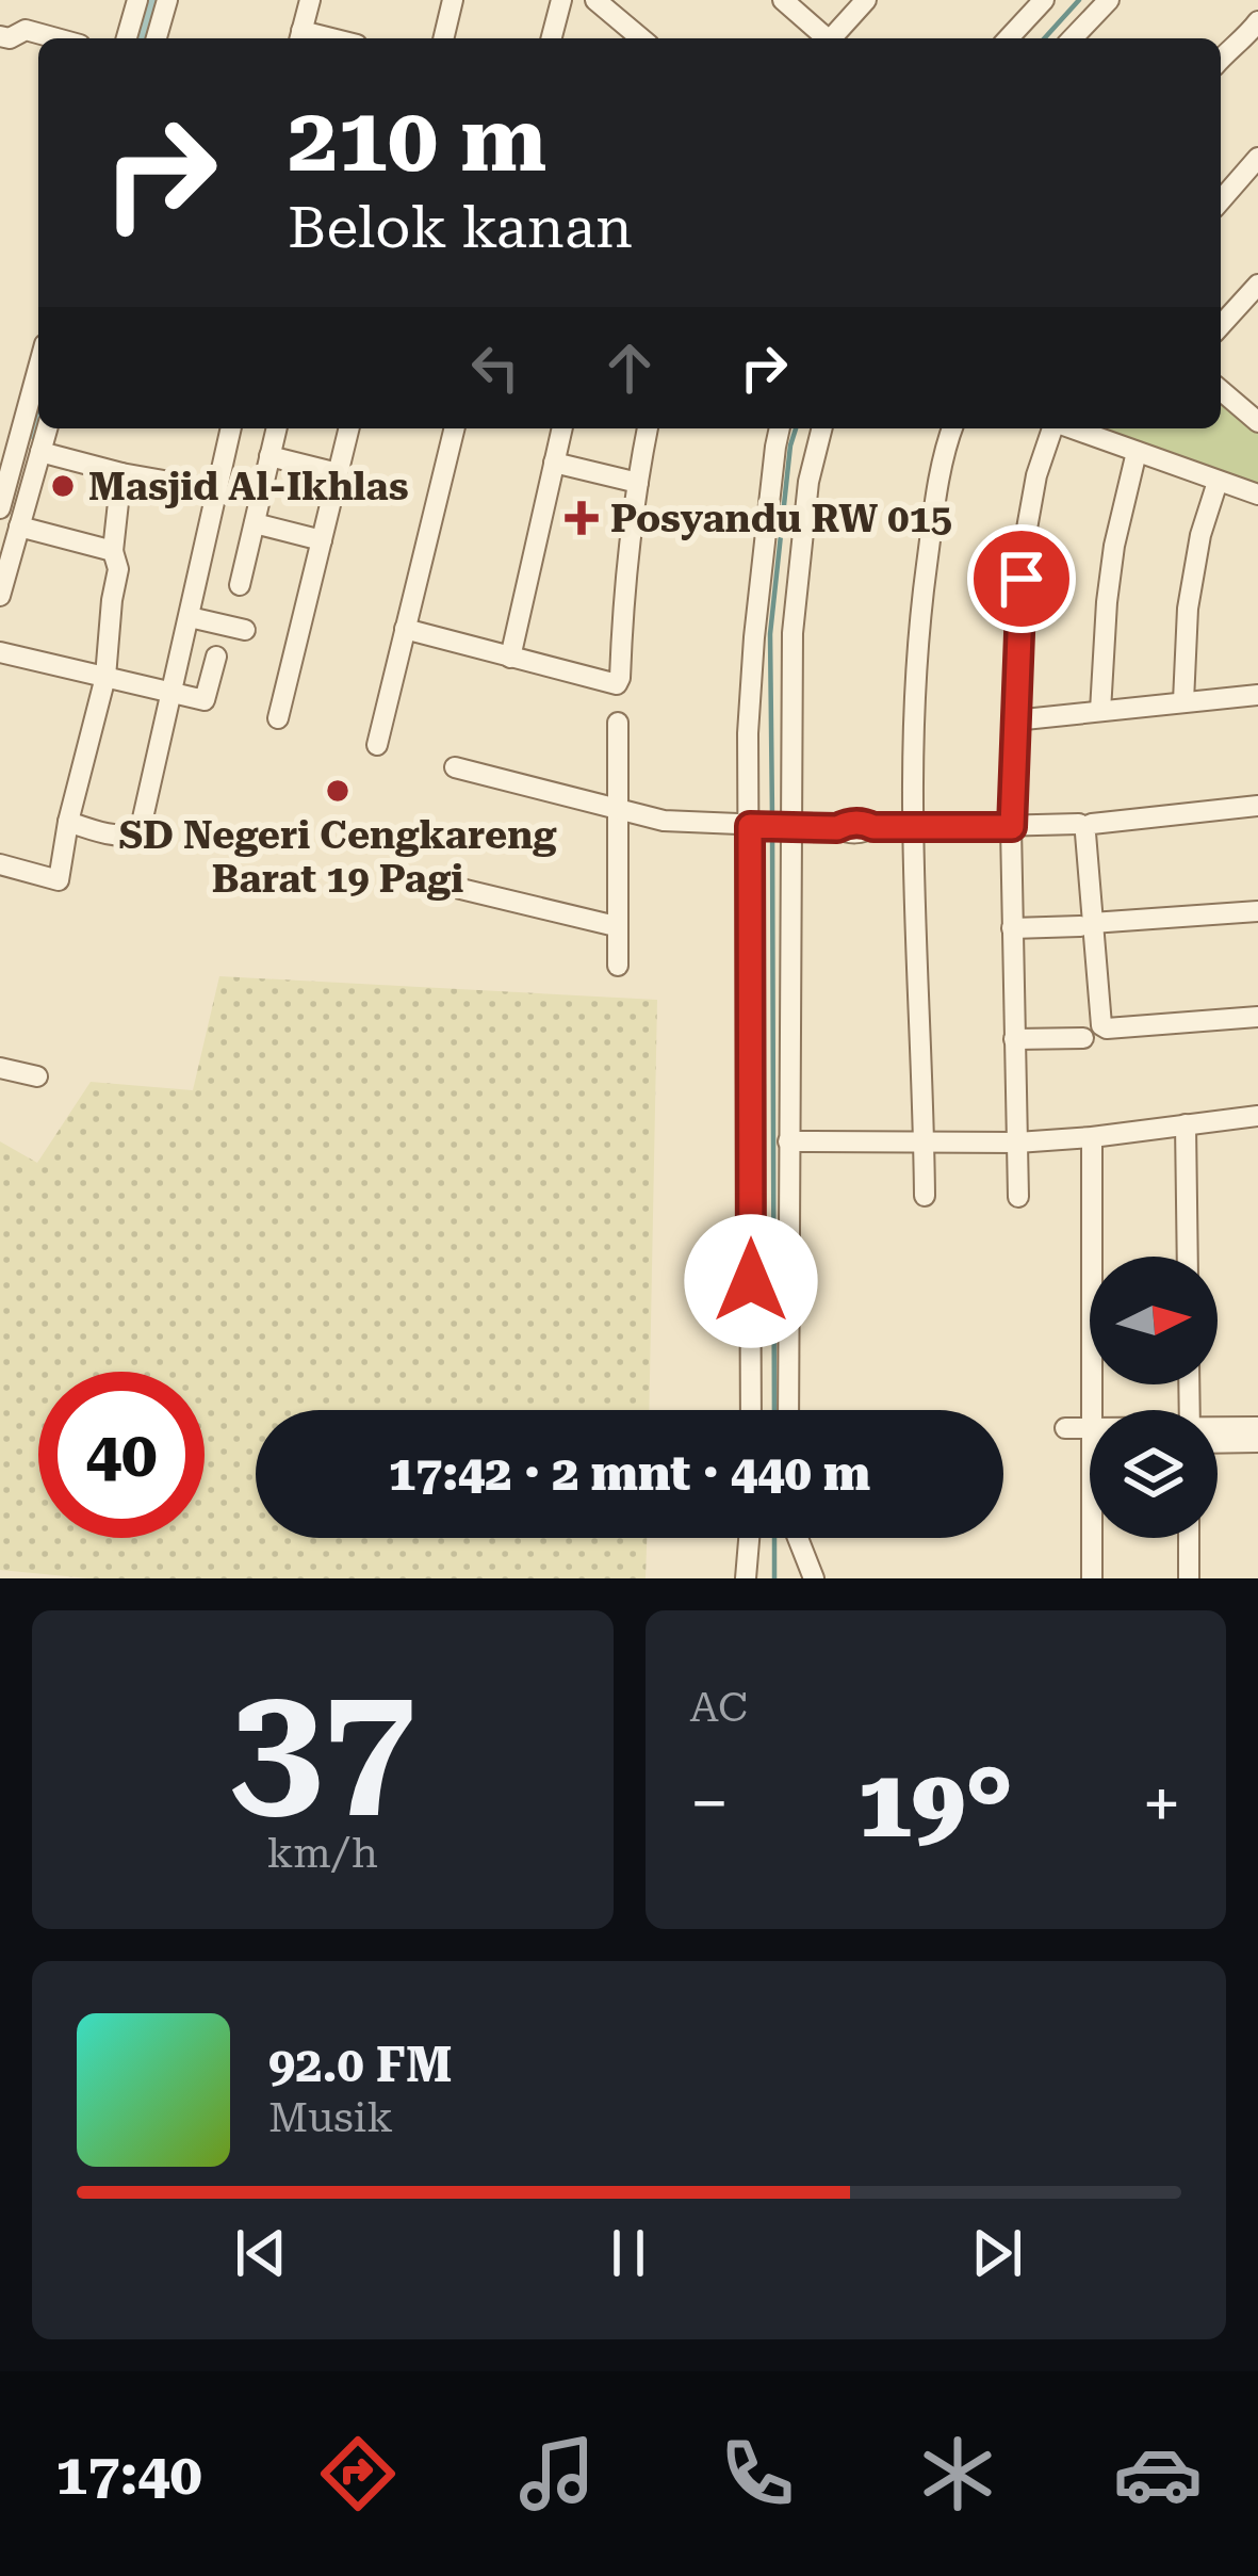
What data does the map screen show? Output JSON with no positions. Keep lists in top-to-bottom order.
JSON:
{
  "places": {
    "other": ["Masjid Al-Ikhlas", "SD Negeri Cengkareng Barat 19 Pagi"],
    "health": ["Posyandu RW 015"]
  },
  "north": "right",
  "page": {
    "turn": ["210 m", "Belok kanan"],
    "limit": "40",
    "trip": "17:42 · 2 mnt · 440 m",
    "tile": [
      ["37", "km/h"],
      "AC"
    ],
    "heat": ["−", "19°", "+"],
    "song": ["92.0 FM", "Musik"],
    "tabs": "17:40"
  }
}
